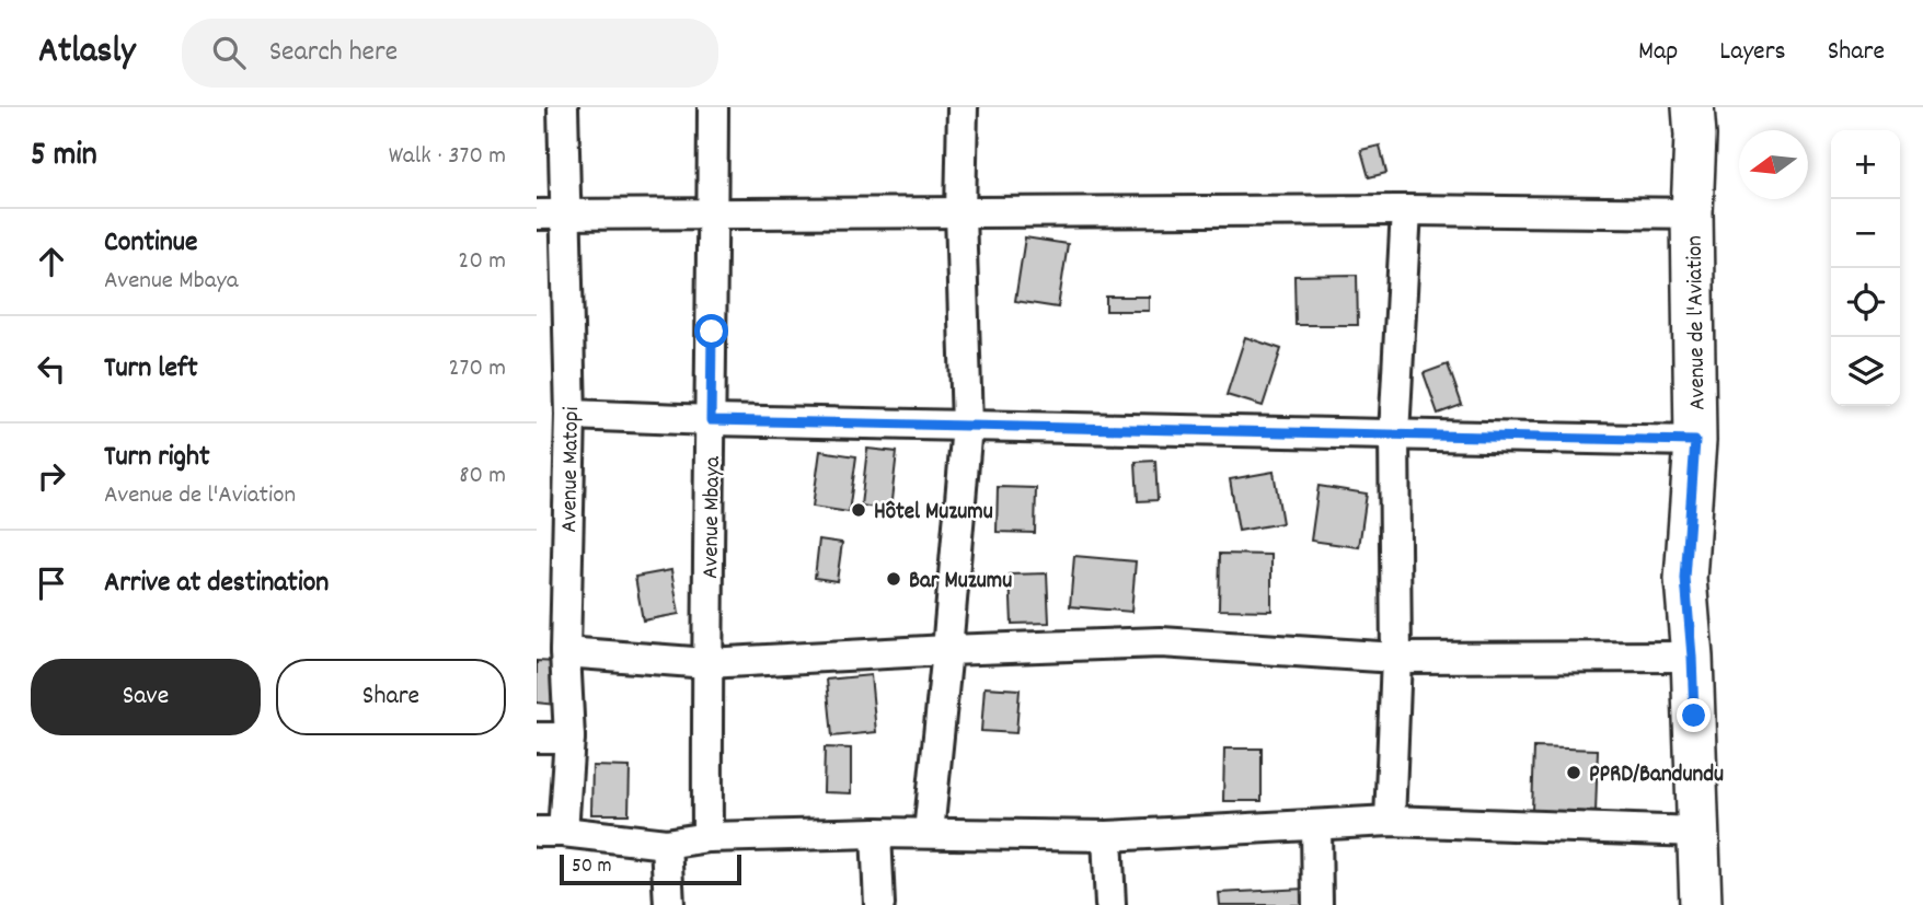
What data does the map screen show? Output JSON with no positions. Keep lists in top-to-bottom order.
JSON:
{
  "streets": {
    "street": ["Avenue de l'Aviation", "Avenue Matopi", "Avenue Mbaya"]
  },
  "places": ["Hôtel Muzumu", "Bar Muzumu", "PPRD/Bandundu"],
  "scale_bar": "50 m",
  "north": "left",
  "page": {
    "header": "Atlasly",
    "search": "Search here",
    "nav": ["Map", "Layers", "Share"],
    "heading": ["5 min", "Walk · 370 m"],
    "map_buttons": ["+", "−"],
    "list": [
      ["Continue", "Avenue Mbaya", "20 m"],
      ["Turn left", "270 m"],
      ["Turn right", "Avenue de l'Aviation", "80 m"],
      "Arrive at destination"
    ],
    "buttons": ["Save", "Share"],
    "scale": "50 m"
  }
}
